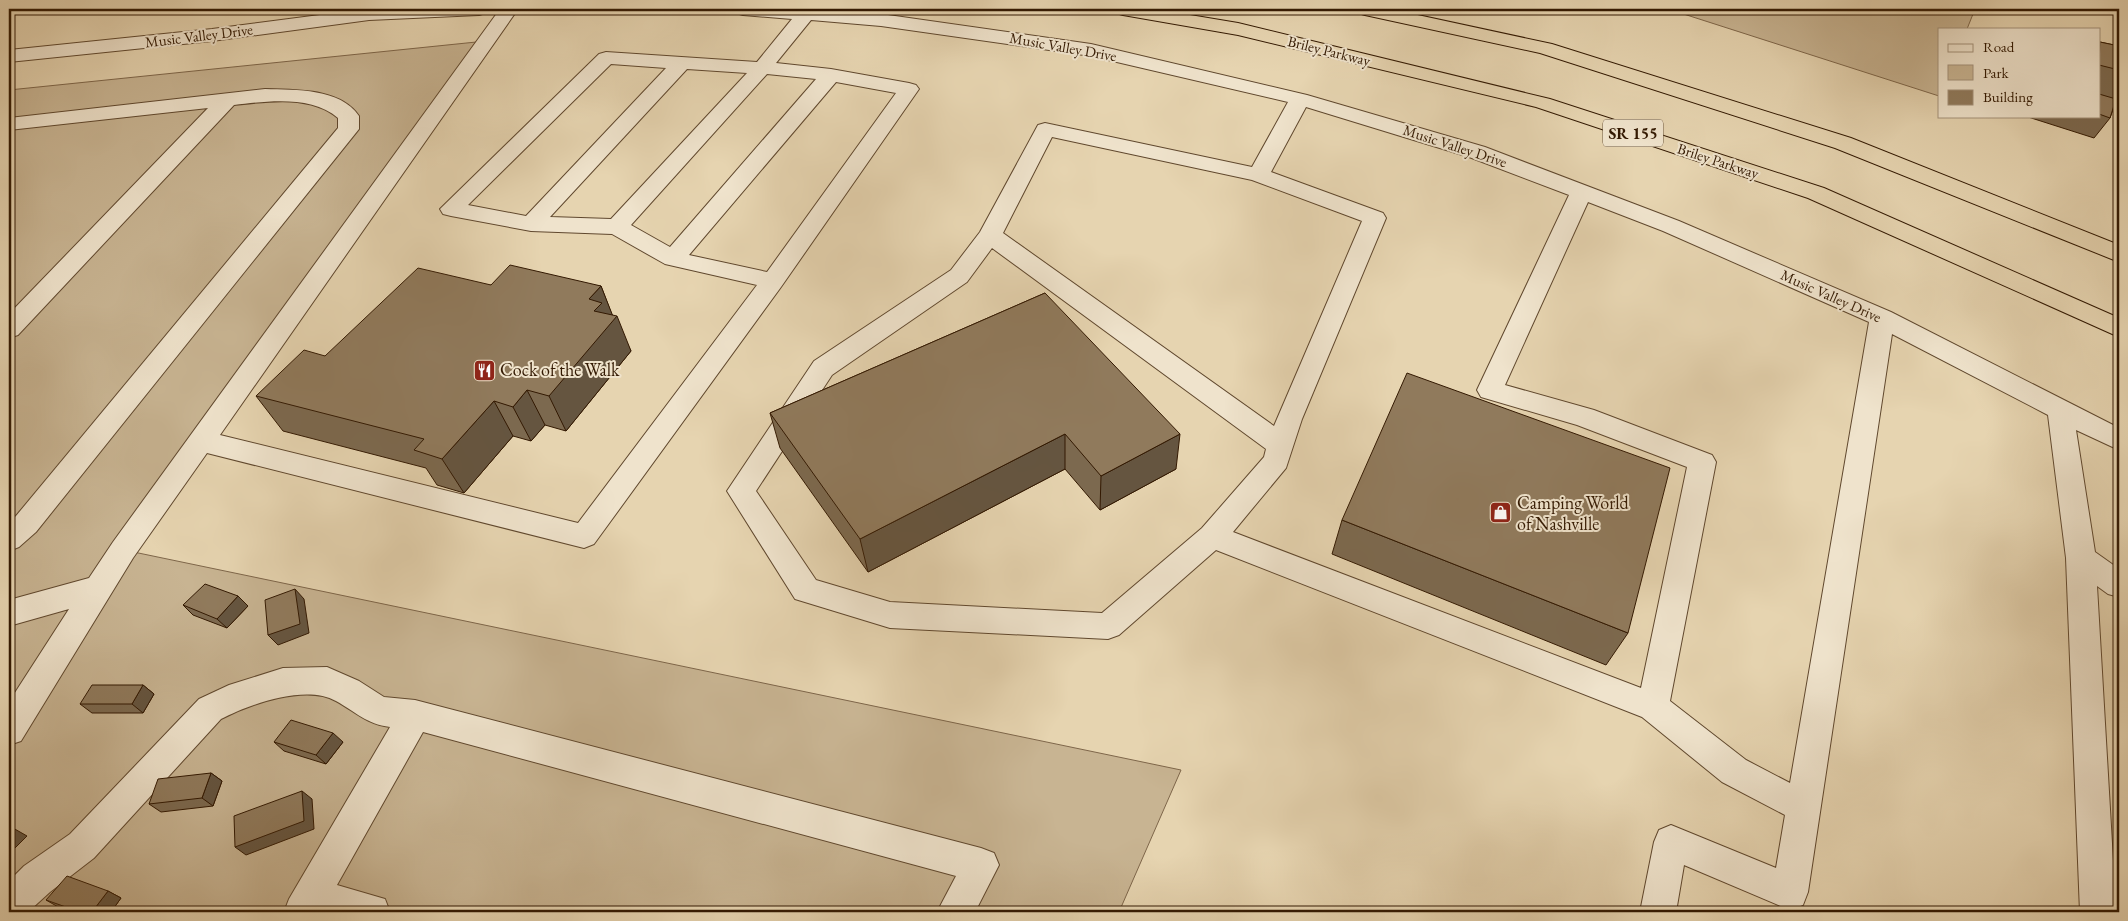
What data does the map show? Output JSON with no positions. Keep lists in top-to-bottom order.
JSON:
{
  "streets": {
    "highway": ["Briley Parkway", "SR 155"],
    "street": ["Music Valley Drive"]
  },
  "places": {
    "restaurant": ["Cock of the Walk"],
    "shop": ["Camping World of Nashville"]
  },
  "legend": ["Road", "Park", "Building"]
}
